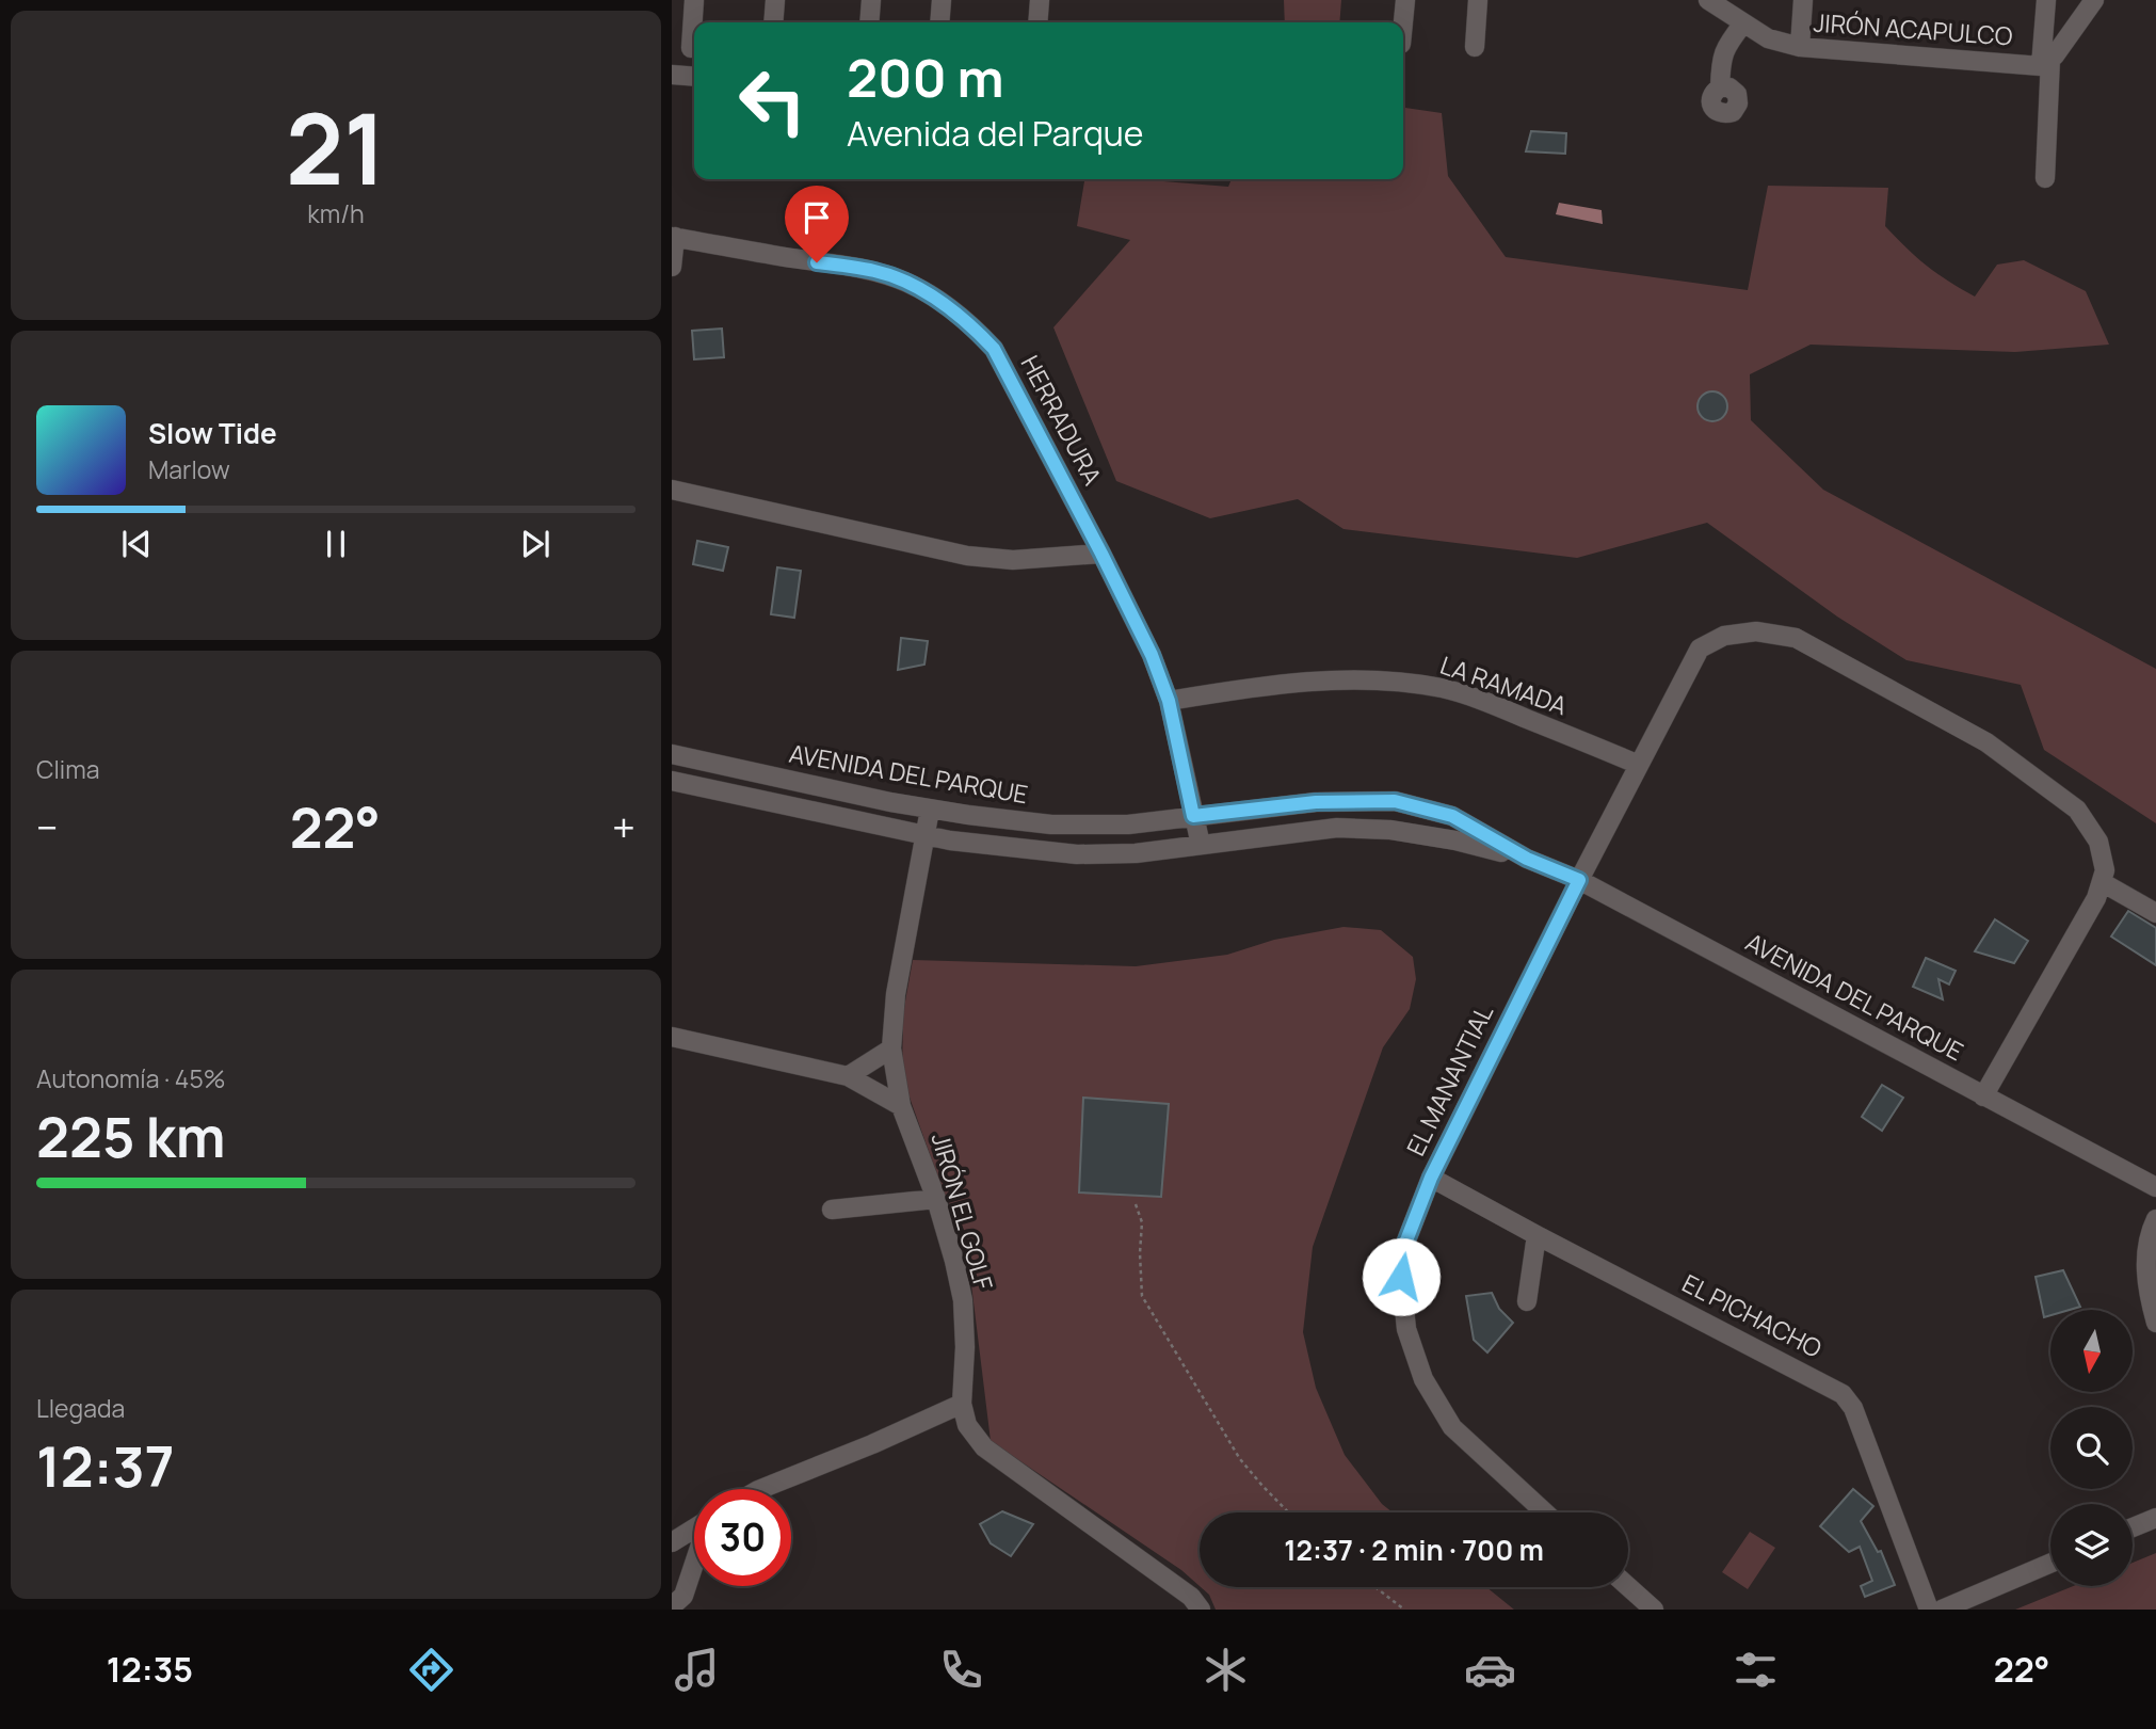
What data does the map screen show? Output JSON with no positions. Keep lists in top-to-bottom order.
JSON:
{
  "streets": {
    "street": [
      "JIRÓN ACAPULCO",
      "HERRADURA",
      "LA RAMADA",
      "AVENIDA DEL PARQUE",
      "EL MANANTIAL",
      "JIRÓN EL GOLF",
      "EL PICHACHO"
    ]
  },
  "crossings": [
    ["HERRADURA", "LA RAMADA"],
    ["HERRADURA", "AVENIDA DEL PARQUE"],
    ["LA RAMADA", "EL MANANTIAL"],
    ["AVENIDA DEL PARQUE", "EL MANANTIAL"],
    ["AVENIDA DEL PARQUE", "JIRÓN EL GOLF"],
    ["EL MANANTIAL", "EL PICHACHO"]
  ],
  "north": "bottom",
  "page": {
    "tile": [
      ["21", "km/h"],
      "Clima",
      ["Autonomía · 45%", "225 km"],
      ["Llegada", "12:37"]
    ],
    "turn": ["200 m", "Avenida del Parque"],
    "song": ["Slow Tide", "Marlow"],
    "heat": ["−", "22°", "+"],
    "limit": "30",
    "trip": "12:37 · 2 min · 700 m",
    "tabs": ["12:35", "22°"]
  }
}
